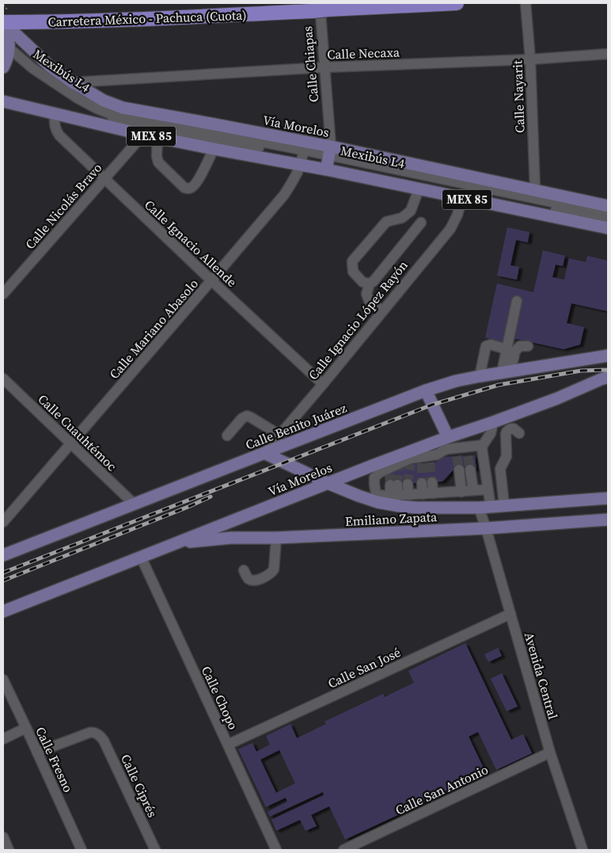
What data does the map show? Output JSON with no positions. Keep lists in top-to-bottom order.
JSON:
{
  "streets": {
    "highway": ["Carretera México - Pachuca (Cuota)"],
    "main road": [
      "Vía Morelos",
      "MEX 85",
      "Calle Benito Juárez",
      "Emiliano Zapata"
    ],
    "street": [
      "Calle Necaxa",
      "Calle Chiapas",
      "Mexibús L4",
      "Calle Nayarit",
      "Calle Nicolás Bravo",
      "Calle Ignacio Allende",
      "Calle Ignacio López Rayón",
      "Calle Mariano Abasolo",
      "Calle Cuauhtémoc",
      "Calle San José",
      "Avenida Central",
      "Calle Chopo",
      "Calle Fresno",
      "Calle Ciprés",
      "Calle San Antonio"
    ]
  },
  "crossings": [
    ["Carretera México - Pachuca (Cuota)", "Calle Chiapas"],
    ["Carretera México - Pachuca (Cuota)", "Vía Morelos"],
    ["Calle Necaxa", "Calle Chiapas"],
    ["Calle Necaxa", "Calle Nayarit"],
    ["Calle Necaxa", "Vía Morelos"],
    ["Calle Chiapas", "Mexibús L4"],
    ["Calle Chiapas", "Vía Morelos"],
    ["Mexibús L4", "Vía Morelos"],
    ["Mexibús L4", "Calle Mariano Abasolo"],
    ["Calle Nayarit", "Vía Morelos"],
    ["Vía Morelos", "Calle Nicolás Bravo"],
    ["Vía Morelos", "Calle Ignacio Allende"],
    ["Vía Morelos", "Calle Ignacio López Rayón"],
    ["Vía Morelos", "Calle Mariano Abasolo"],
    ["Vía Morelos", "Emiliano Zapata"],
    ["Vía Morelos", "Calle Chopo"],
    ["Calle Nicolás Bravo", "Calle Ignacio Allende"],
    ["Calle Ignacio Allende", "Calle Ignacio López Rayón"],
    ["Calle Ignacio Allende", "Calle Mariano Abasolo"],
    ["Calle Ignacio López Rayón", "Calle Benito Juárez"],
    ["Calle Ignacio López Rayón", "Emiliano Zapata"],
    ["Calle Mariano Abasolo", "Calle Cuauhtémoc"],
    ["Calle Benito Juárez", "Calle Cuauhtémoc"],
    ["Calle Benito Juárez", "Emiliano Zapata"],
    ["Emiliano Zapata", "Avenida Central"],
    ["Calle San José", "Avenida Central"],
    ["Calle San José", "Calle Chopo"],
    ["Avenida Central", "Calle San Antonio"],
    ["Calle Fresno", "Calle Ciprés"]
  ]
}
